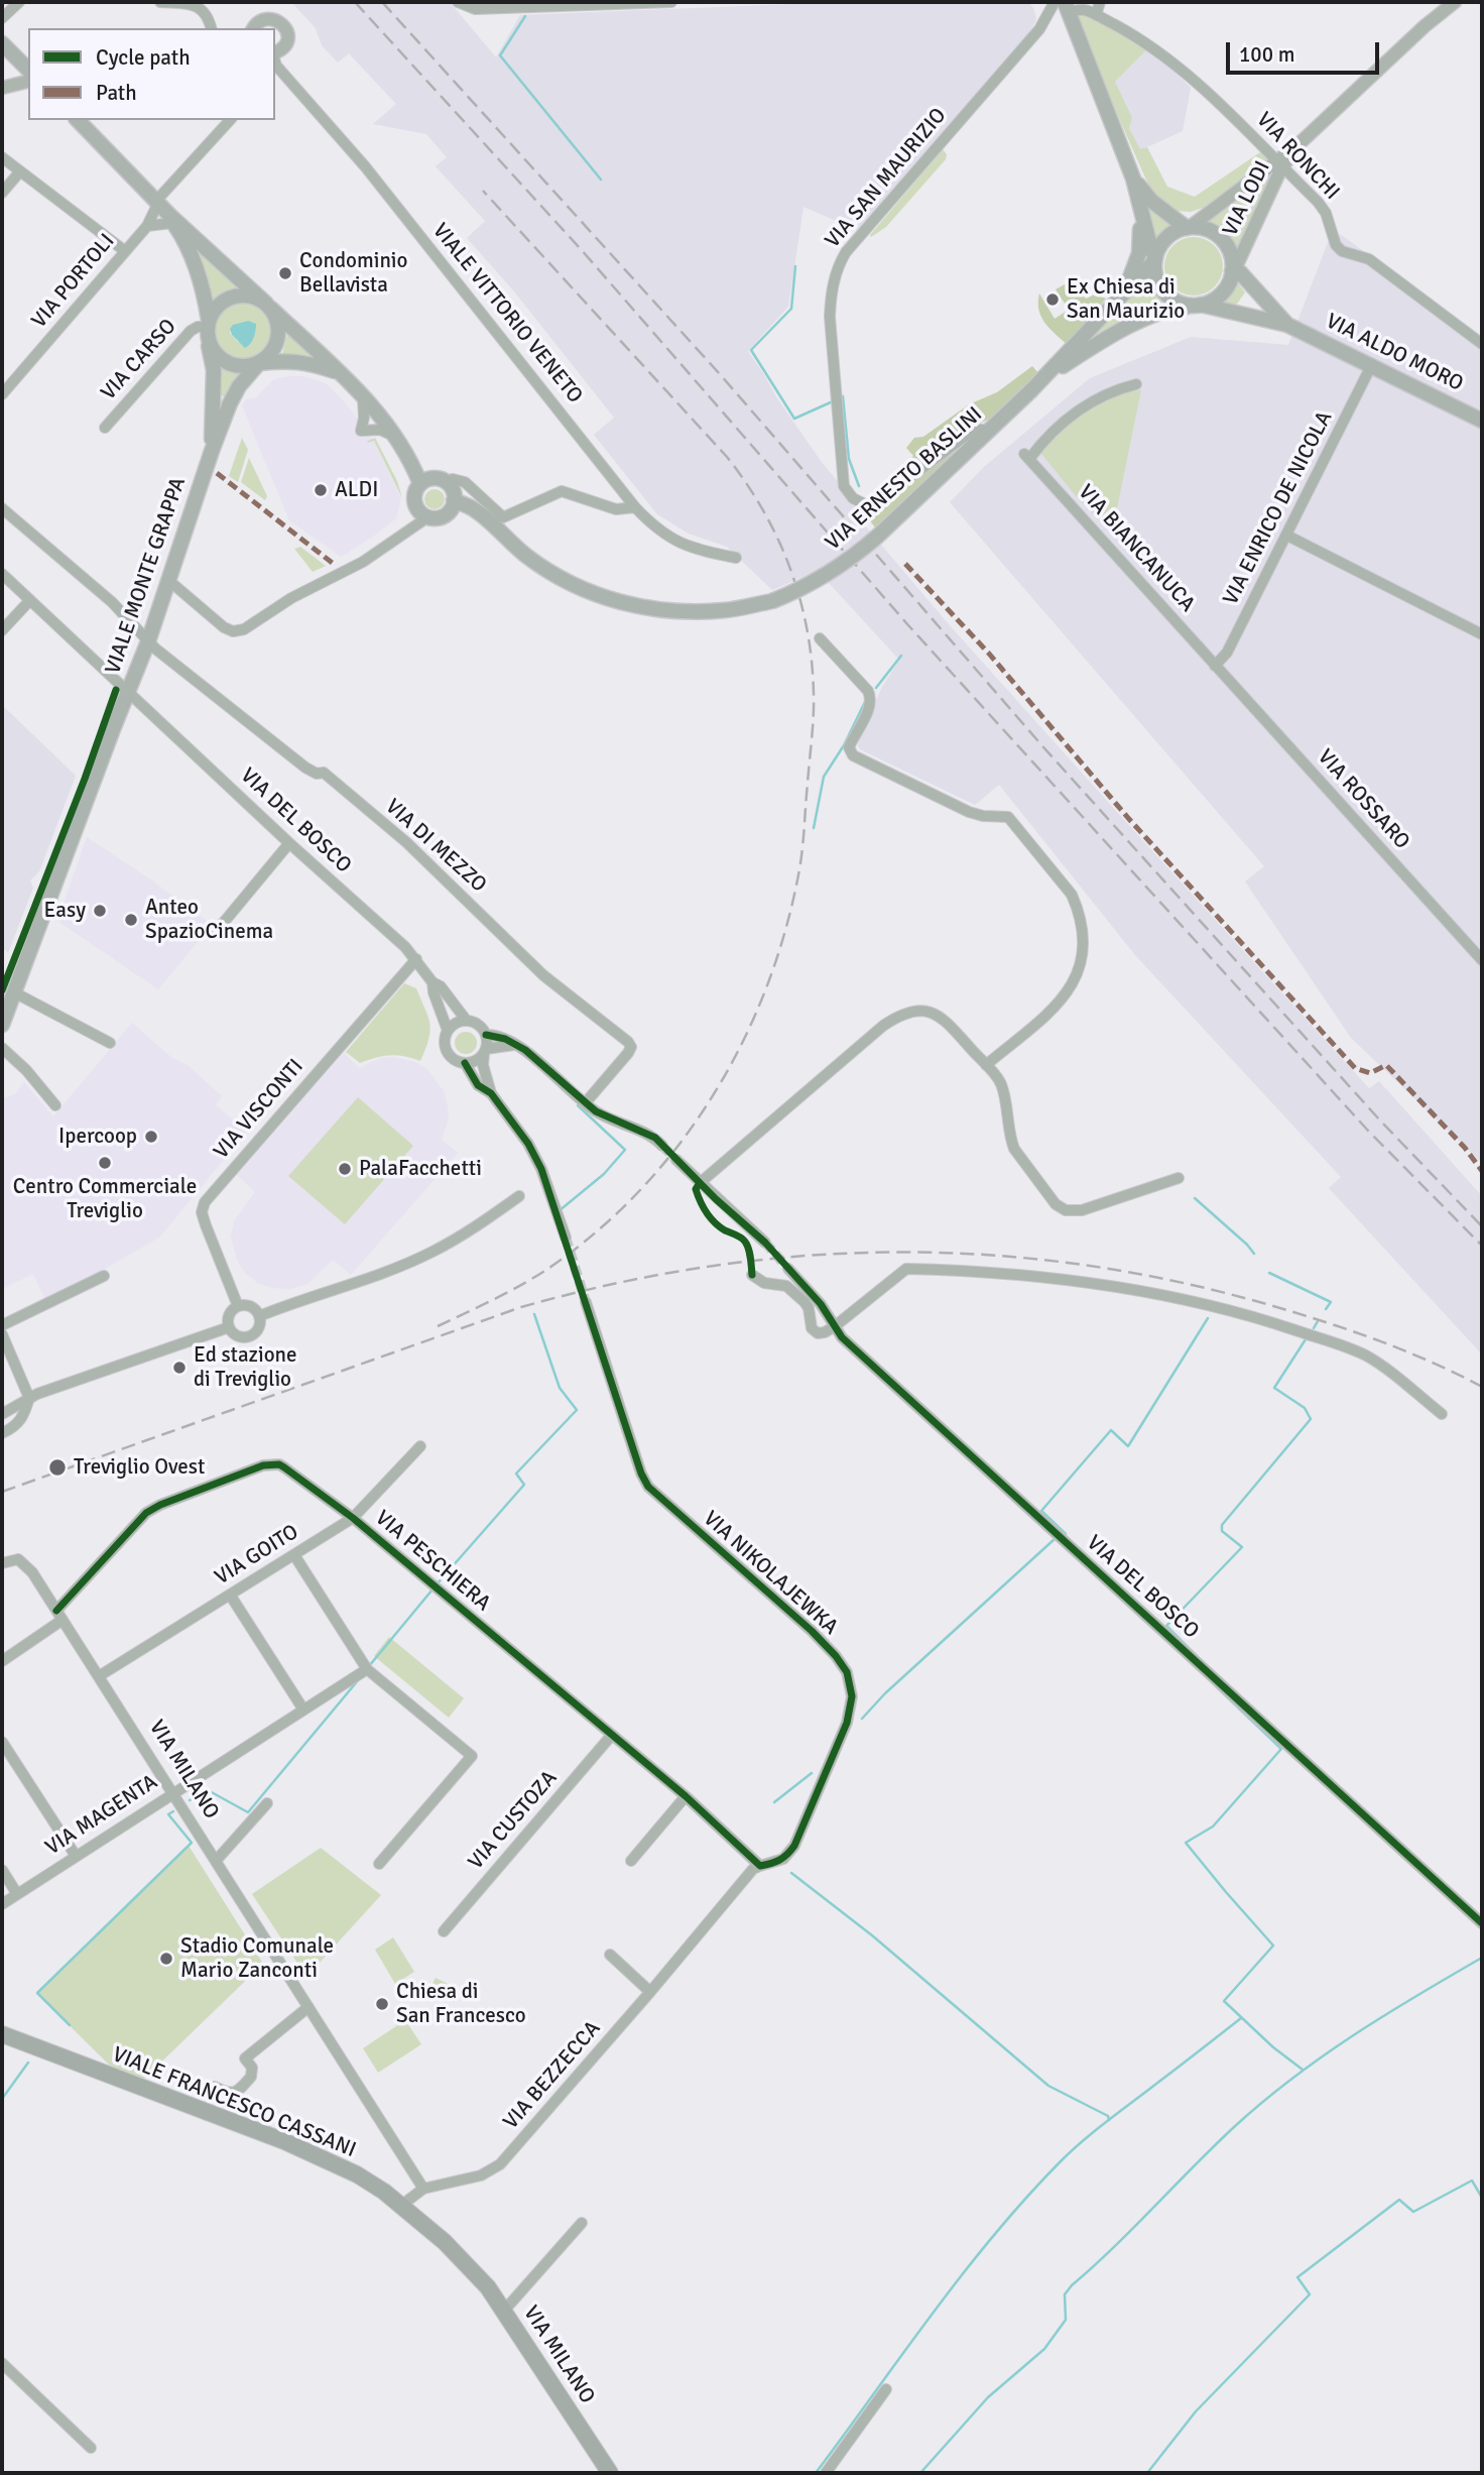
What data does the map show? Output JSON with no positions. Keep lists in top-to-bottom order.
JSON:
{
  "streets": {
    "main road": [
      "VIA ALDO MORO",
      "VIA ERNESTO BASLINI",
      "VIALE MONTE GRAPPA",
      "VIA MILANO",
      "VIALE FRANCESCO CASSANI"
    ],
    "street": [
      "VIA RONCHI",
      "VIA SAN MAURIZIO",
      "VIA LODI",
      "VIA PORTOLI",
      "VIALE VITTORIO VENETO",
      "VIA CARSO",
      "VIA ENRICO DE NICOLA",
      "VIA BIANCANUCA",
      "VIA ROSSARO",
      "VIA DEL BOSCO",
      "VIA DI MEZZO",
      "VIA VISCONTI",
      "VIA GOITO",
      "VIA PESCHIERA",
      "VIA NIKOLAJEWKA",
      "VIA MAGENTA",
      "VIA CUSTOZA",
      "VIA BEZZECCA"
    ]
  },
  "crossings": [
    ["VIA RONCHI", "VIA LODI"],
    ["VIA SAN MAURIZIO", "VIA ERNESTO BASLINI"],
    ["VIA LODI", "VIA ALDO MORO"],
    ["VIA LODI", "VIA ERNESTO BASLINI"],
    ["VIA PORTOLI", "VIALE MONTE GRAPPA"],
    ["VIA ALDO MORO", "VIA ERNESTO BASLINI"],
    ["VIA ALDO MORO", "VIA ENRICO DE NICOLA"],
    ["VIA CARSO", "VIALE MONTE GRAPPA"],
    ["VIA ENRICO DE NICOLA", "VIA BIANCANUCA"],
    ["VIA ENRICO DE NICOLA", "VIA ROSSARO"],
    ["VIA BIANCANUCA", "VIA ROSSARO"],
    ["VIALE MONTE GRAPPA", "VIA DEL BOSCO"],
    ["VIALE MONTE GRAPPA", "VIA DI MEZZO"],
    ["VIA DEL BOSCO", "VIA VISCONTI"],
    ["VIA GOITO", "VIA PESCHIERA"],
    ["VIA GOITO", "VIA MILANO"],
    ["VIA PESCHIERA", "VIA NIKOLAJEWKA"],
    ["VIA PESCHIERA", "VIA MILANO"],
    ["VIA PESCHIERA", "VIA CUSTOZA"],
    ["VIA NIKOLAJEWKA", "VIA BEZZECCA"],
    ["VIA MILANO", "VIA MAGENTA"],
    ["VIA MILANO", "VIA BEZZECCA"],
    ["VIA MILANO", "VIALE FRANCESCO CASSANI"]
  ],
  "places": [
    "Condominio Bellavista",
    "Ex Chiesa di San Maurizio",
    "ALDI",
    "Easy",
    "Anteo SpazioCinema",
    "Ipercoop",
    "Centro Commerciale Treviglio",
    "PalaFacchetti",
    "Ed stazione di Treviglio",
    "Treviglio Ovest",
    "Stadio Comunale Mario Zanconti",
    "Chiesa di San Francesco"
  ],
  "legend": ["Cycle path", "Path"],
  "scale_bar": "100 m"
}
